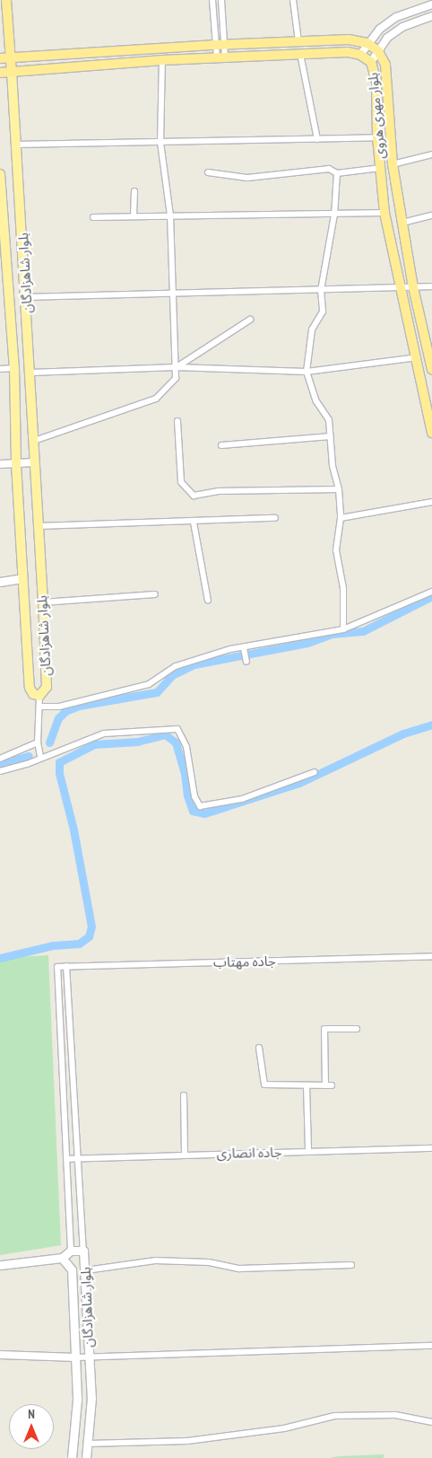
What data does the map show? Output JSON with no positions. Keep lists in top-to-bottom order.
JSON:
{
  "streets": {
    "highway": ["بلوار مهری هروی"],
    "main road": ["بلوار شاهزادگان"],
    "street": ["جاده مهتاب", "جاده انصاری"]
  },
  "crossings": [
    ["بلوار مهری هروی", "بلوار شاهزادگان"],
    ["جاده مهتاب", "جاده انصاری"]
  ],
  "north": "top"
}
